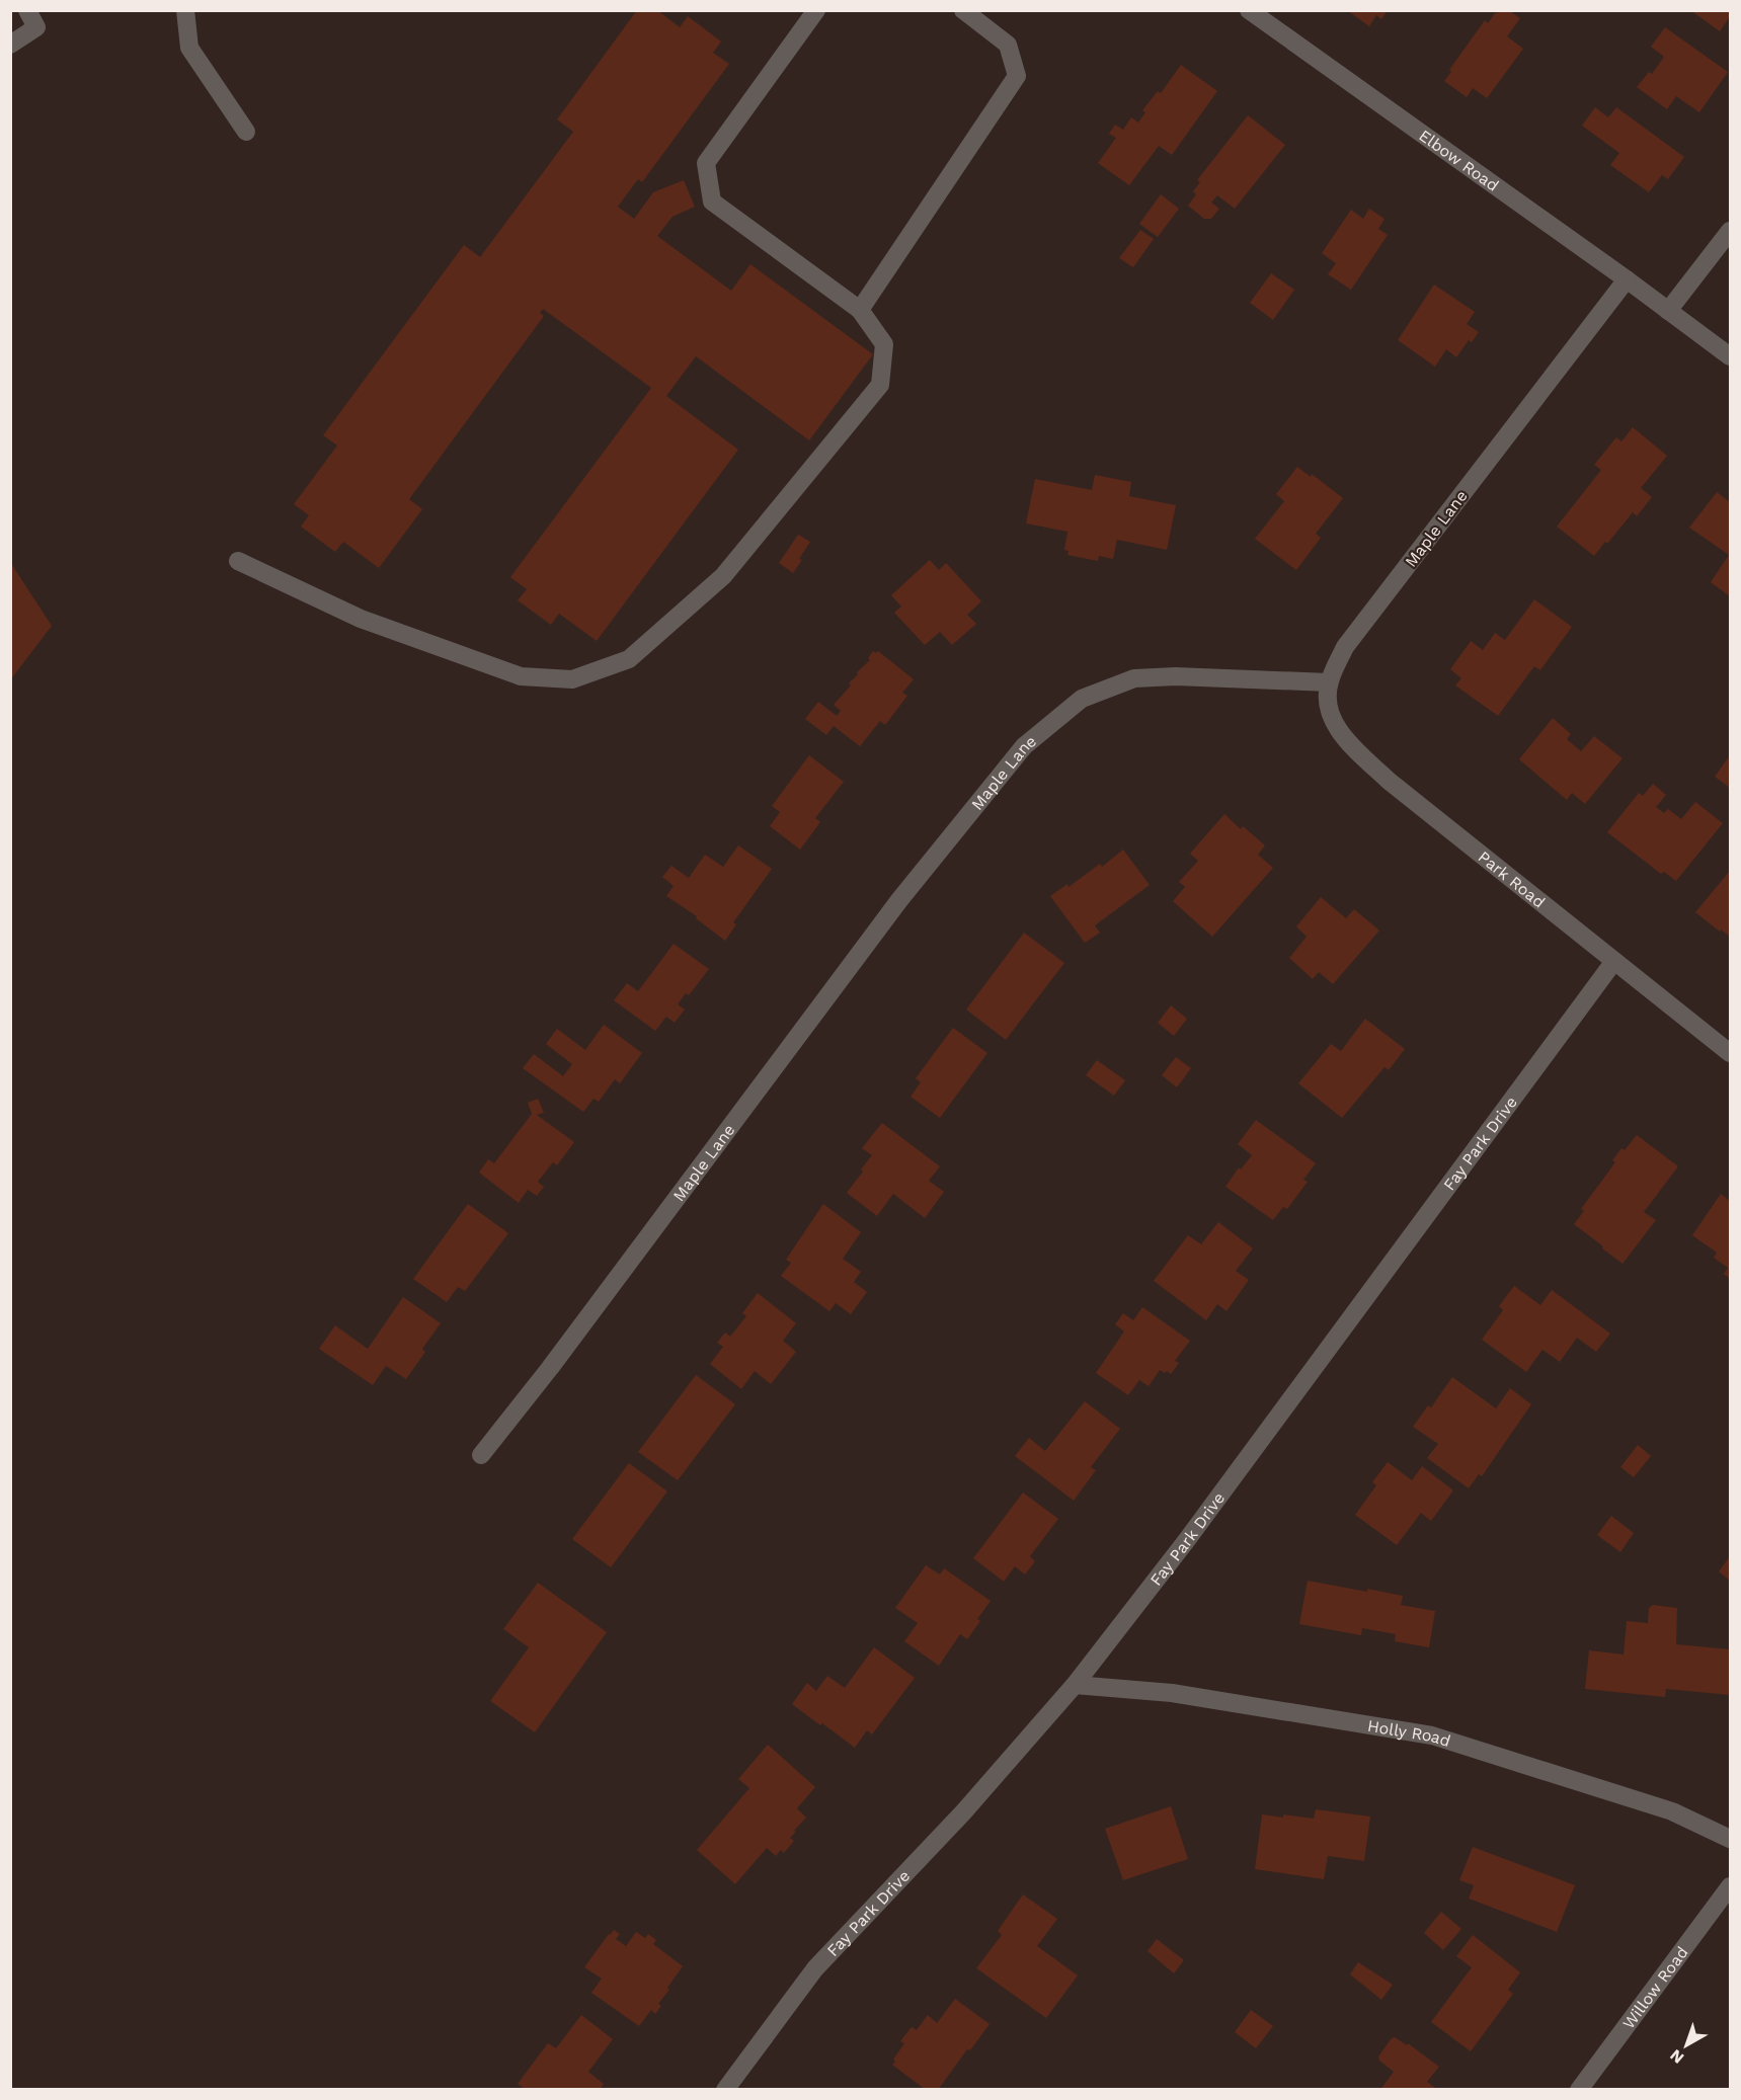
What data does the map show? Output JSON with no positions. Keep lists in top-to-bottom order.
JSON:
{
  "streets": {
    "street": [
      "Elbow Road",
      "Maple Lane",
      "Park Road",
      "Fay Park Drive",
      "Holly Road",
      "Willow Road"
    ]
  },
  "crossings": [
    ["Elbow Road", "Maple Lane"],
    ["Maple Lane", "Park Road"],
    ["Park Road", "Fay Park Drive"],
    ["Fay Park Drive", "Holly Road"]
  ],
  "north": "bottom left"
}
